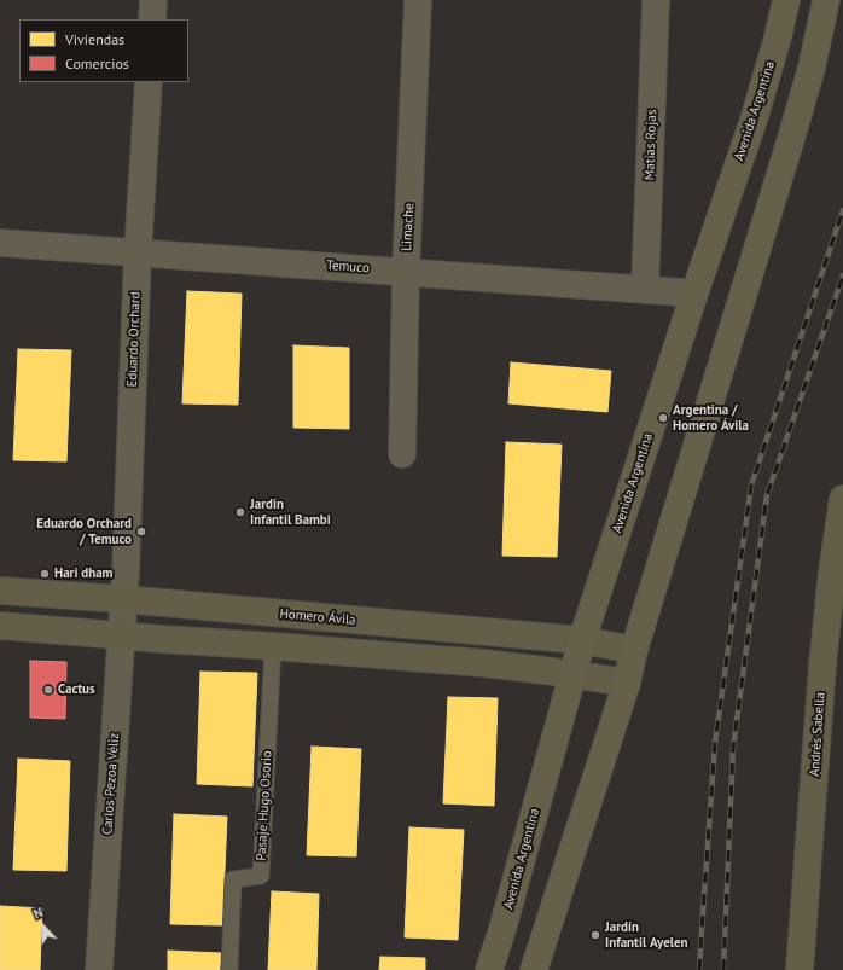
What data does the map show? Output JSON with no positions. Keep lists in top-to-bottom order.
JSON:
{
  "streets": {
    "main road": ["Avenida Argentina", "Homero Ávila", "Andrés Sabella"],
    "street": [
      "Matías Rojas",
      "Limache",
      "Temuco",
      "Eduardo Orchard",
      "Carlos Pezoa Véliz"
    ],
    "lane": ["Pasaje Hugo Osorio"]
  },
  "crossings": [
    ["Avenida Argentina", "Temuco"],
    ["Avenida Argentina", "Homero Ávila"],
    ["Matías Rojas", "Temuco"],
    ["Limache", "Temuco"],
    ["Temuco", "Eduardo Orchard"],
    ["Eduardo Orchard", "Homero Ávila"],
    ["Eduardo Orchard", "Carlos Pezoa Véliz"],
    ["Homero Ávila", "Carlos Pezoa Véliz"]
  ],
  "places": [
    "Argentina / Homero Ávila",
    "Jardin Infantil Bambi",
    "Eduardo Orchard / Temuco",
    "Hari dham",
    "Cactus",
    "Jardín Infantil Ayelen"
  ],
  "legend": ["Viviendas", "Comercios"],
  "north": "top"
}
